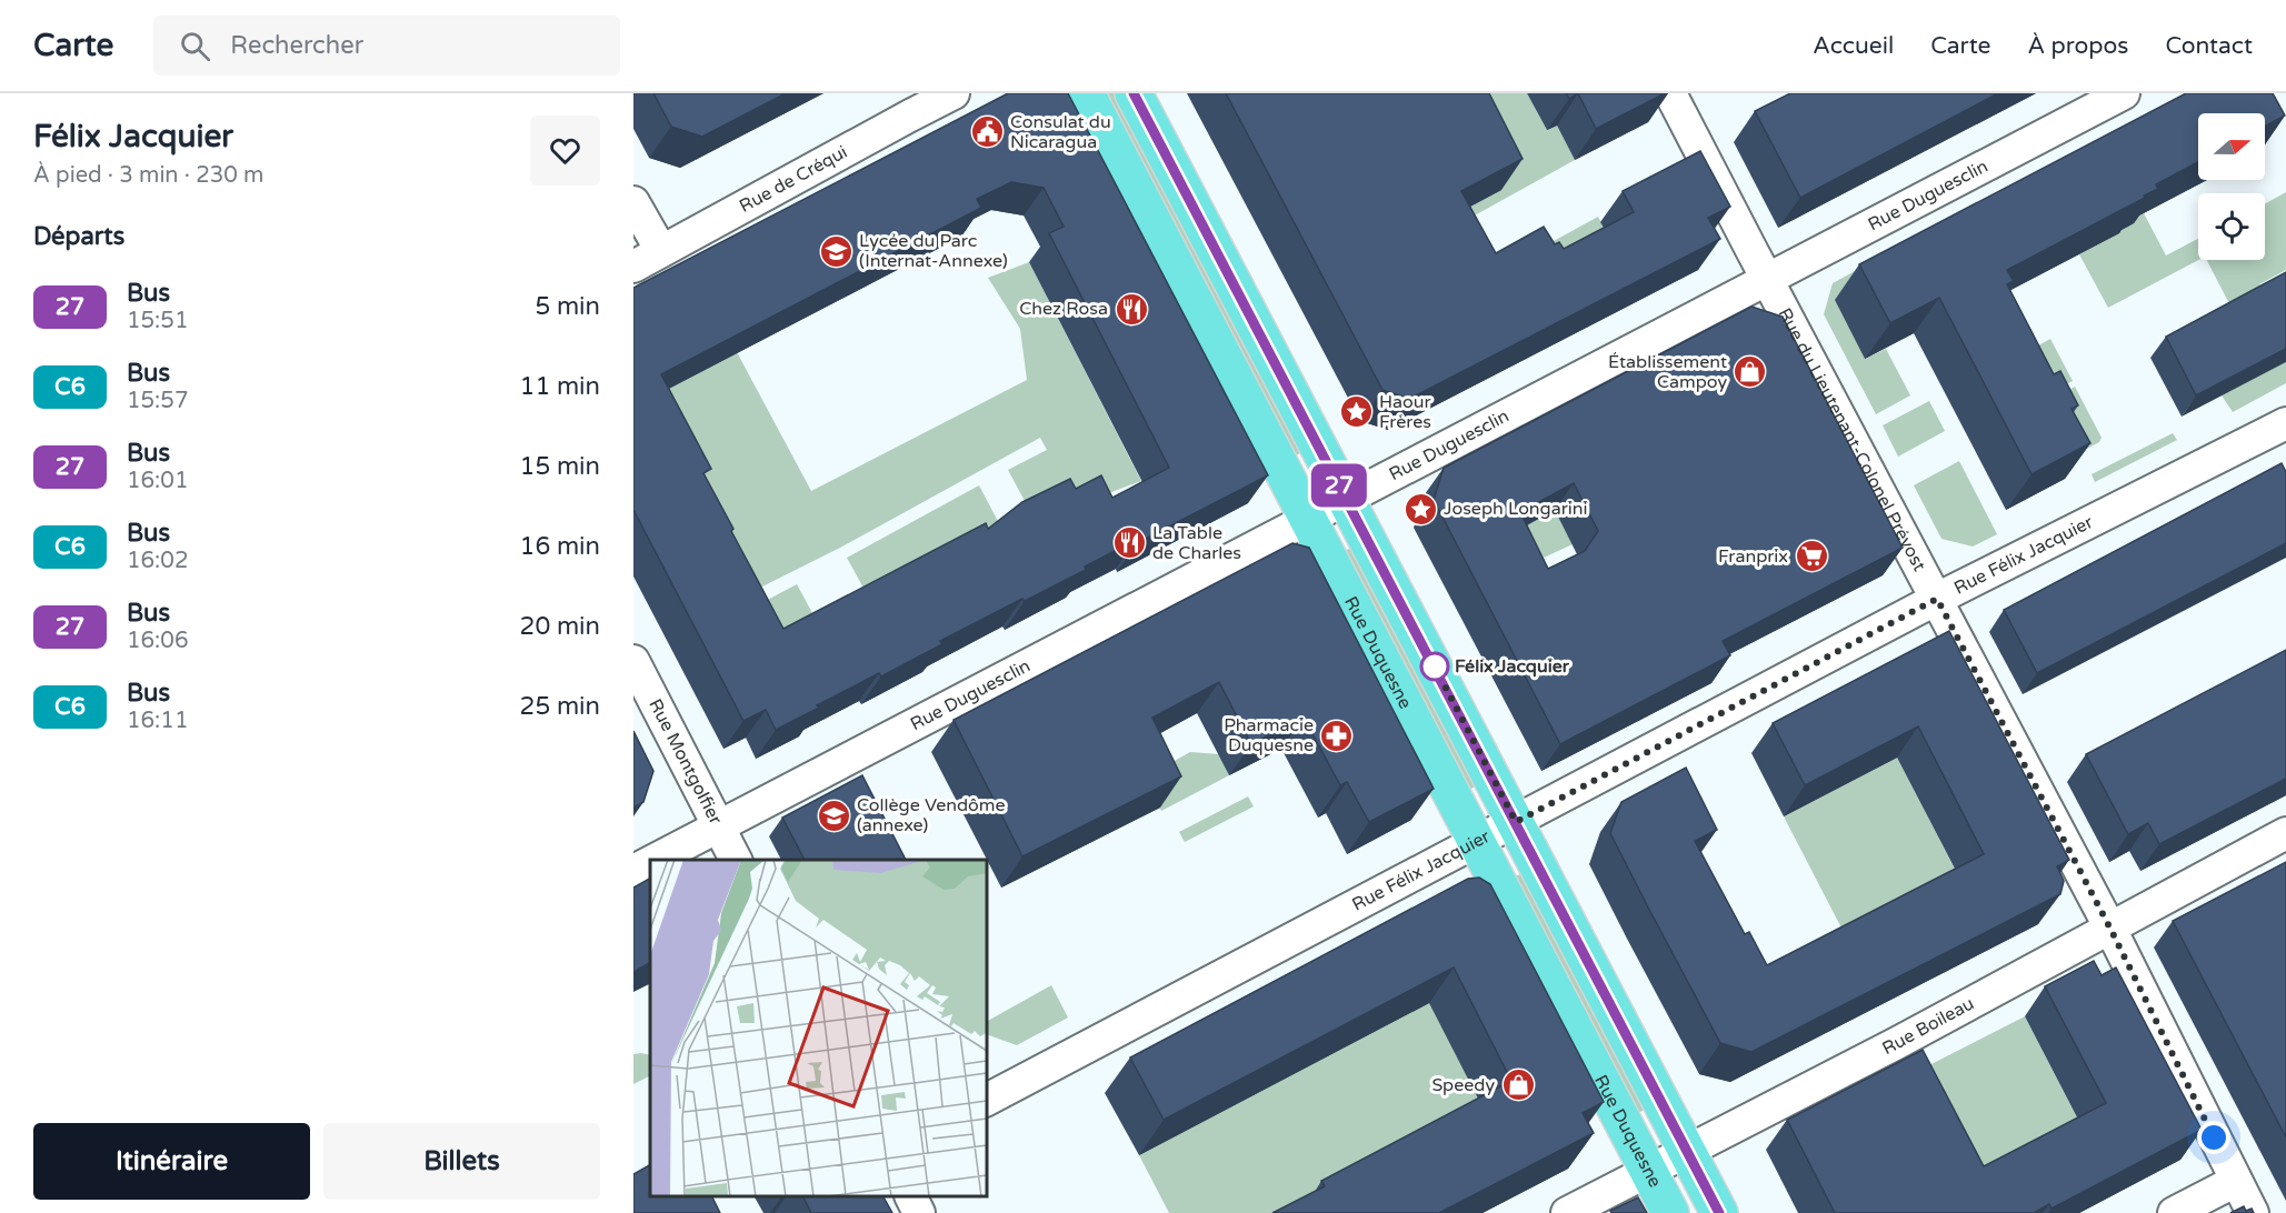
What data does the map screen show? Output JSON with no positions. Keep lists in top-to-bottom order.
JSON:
{
  "streets": {
    "main road": ["Rue Duquesne"],
    "street": [
      "Rue de Créqui",
      "Rue Duguesclin",
      "Rue du Lieutenant-Colonel Prévost",
      "Rue Félix Jacquier",
      "Rue Montgolfier",
      "Rue Boileau"
    ]
  },
  "crossings": [
    ["Rue Duguesclin", "Rue du Lieutenant-Colonel Prévost"],
    ["Rue Duguesclin", "Rue Duquesne"],
    ["Rue Duguesclin", "Rue Montgolfier"],
    ["Rue du Lieutenant-Colonel Prévost", "Rue Félix Jacquier"],
    ["Rue du Lieutenant-Colonel Prévost", "Rue Boileau"],
    ["Rue Félix Jacquier", "Rue Duquesne"],
    ["Rue Duquesne", "Rue Boileau"]
  ],
  "places": {
    "public building": ["Consulat du Nicaragua"],
    "school or university": ["Lycée du Parc (Internat-Annexe)", "Collège Vendôme (annexe)"],
    "restaurant": ["Chez Rosa", "La Table de Charles"],
    "shop": ["Établissement Campoy", "Speedy"],
    "place": ["Haour Frères", "Joseph Longarini"],
    "supermarket": ["Franprix"],
    "other": ["Félix Jacquier"],
    "pharmacy": ["Pharmacie Duquesne"]
  },
  "lines": ["bus line 27"],
  "north": "right",
  "page": {
    "header": "Carte",
    "search": "Rechercher",
    "nav": [
      "Accueil",
      "Carte",
      "À propos",
      "Contact"
    ],
    "heading": [
      ["Félix Jacquier", "À pied · 3 min · 230 m"],
      "Départs"
    ],
    "on_map": "27",
    "list": [
      {
        "mark": "27",
        "name": "Bus",
        "note": "15:51",
        "value": "5 min"
      },
      {
        "mark": "C6",
        "name": "Bus",
        "note": "15:57",
        "value": "11 min"
      },
      {
        "mark": "27",
        "name": "Bus",
        "note": "16:01",
        "value": "15 min"
      },
      {
        "mark": "C6",
        "name": "Bus",
        "note": "16:02",
        "value": "16 min"
      },
      {
        "mark": "27",
        "name": "Bus",
        "note": "16:06",
        "value": "20 min"
      },
      {
        "mark": "C6",
        "name": "Bus",
        "note": "16:11",
        "value": "25 min"
      }
    ],
    "buttons": ["Itinéraire", "Billets"]
  }
}
